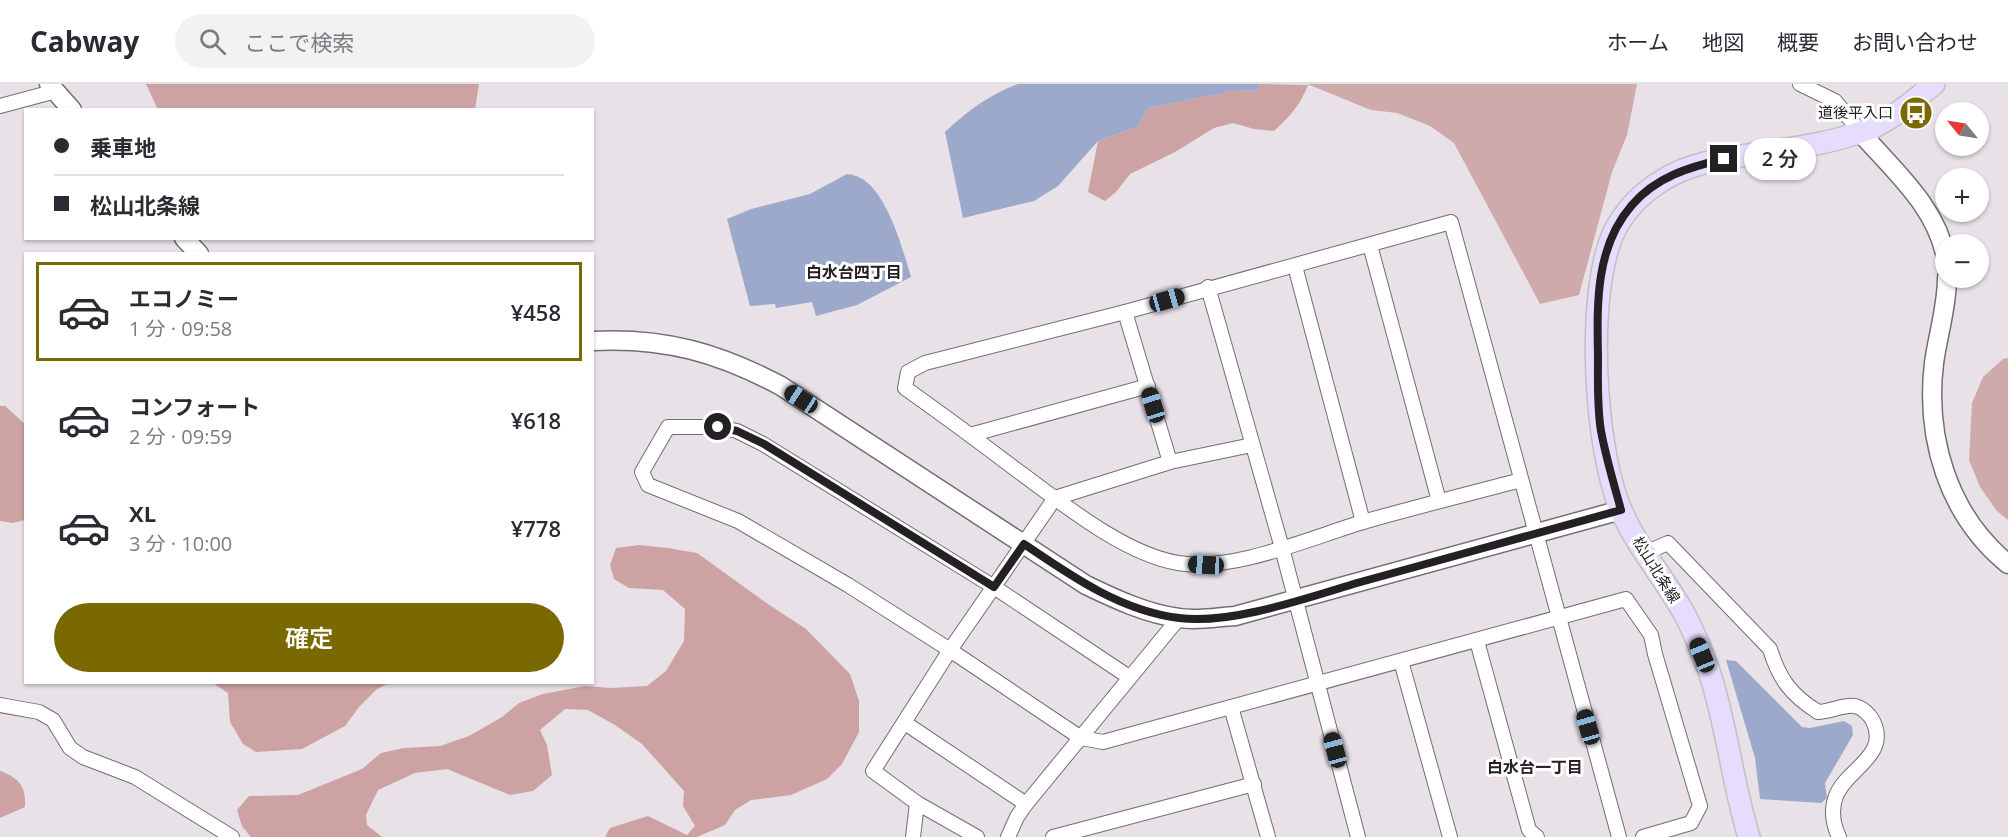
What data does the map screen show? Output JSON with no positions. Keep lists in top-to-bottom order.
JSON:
{
  "streets": {
    "main road": ["松山北条線"]
  },
  "districts": ["白水台四丁目", "白水台一丁目"],
  "places": {
    "bus stop": ["道後平入口"]
  },
  "north": "top left",
  "page": {
    "header": "Cabway",
    "search": "ここで検索",
    "nav": [
      "ホーム",
      "地図",
      "概要",
      "お問い合わせ"
    ],
    "map_buttons": ["+", "−"],
    "banner": ["乗車地", "松山北条線"],
    "bubble": "2 分",
    "list": [
      {
        "name": "エコノミー",
        "note": "1 分 · 09:58",
        "value": "¥458"
      },
      {
        "name": "コンフォート",
        "note": "2 分 · 09:59",
        "value": "¥618"
      },
      {
        "name": "XL",
        "note": "3 分 · 10:00",
        "value": "¥778"
      }
    ],
    "buttons": "確定"
  }
}
